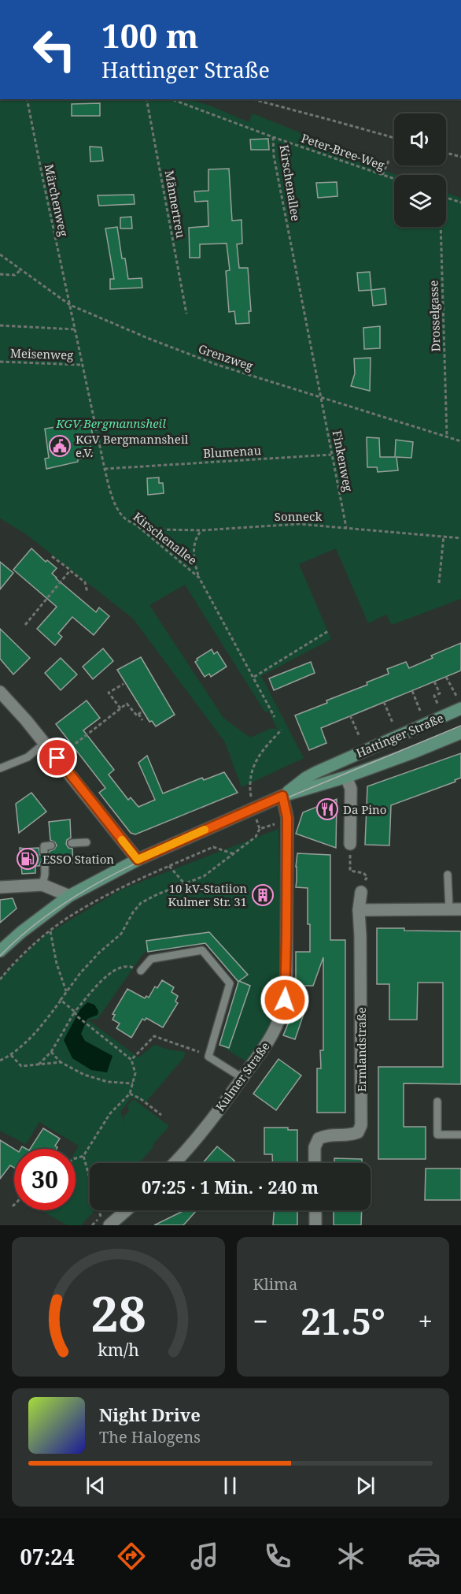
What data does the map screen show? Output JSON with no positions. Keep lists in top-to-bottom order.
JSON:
{
  "streets": {
    "main road": ["Hattinger Straße"],
    "street": ["Ermlandstraße", "Kulmer Straße"],
    "path": [
      "Peter-Bree-Weg",
      "Kirschenallee",
      "Märchenweg",
      "Männertreu",
      "Drosselgasse",
      "Meisenweg",
      "Grenzweg",
      "Blumenau",
      "Finkenweg",
      "Sonneck"
    ]
  },
  "crossings": [
    ["Peter-Bree-Weg", "Kirschenallee"],
    ["Kirschenallee", "Märchenweg"],
    ["Kirschenallee", "Meisenweg"],
    ["Kirschenallee", "Grenzweg"],
    ["Kirschenallee", "Blumenau"],
    ["Kirschenallee", "Finkenweg"],
    ["Kirschenallee", "Sonneck"],
    ["Märchenweg", "Grenzweg"],
    ["Drosselgasse", "Grenzweg"],
    ["Grenzweg", "Finkenweg"],
    ["Blumenau", "Finkenweg"],
    ["Finkenweg", "Sonneck"],
    ["Hattinger Straße", "Kulmer Straße"]
  ],
  "parks": ["KGV Bergmannsheil"],
  "places": {
    "public building": ["KGV Bergmannsheil e.V."],
    "restaurant": ["Da Pino"],
    "fuel station": ["ESSO Station"],
    "building": ["10 kV-Statiion Kulmer Str. 31"]
  },
  "page": {
    "turn": ["100 m", "Hattinger Straße"],
    "limit": "30",
    "trip": "07:25 · 1 Min. · 240 m",
    "tile": "Klima",
    "heat": ["−", "21.5°", "+"],
    "song": ["Night Drive", "The Halogens"],
    "tabs": "07:24",
    "gauge": ["28", "km/h"]
  }
}
